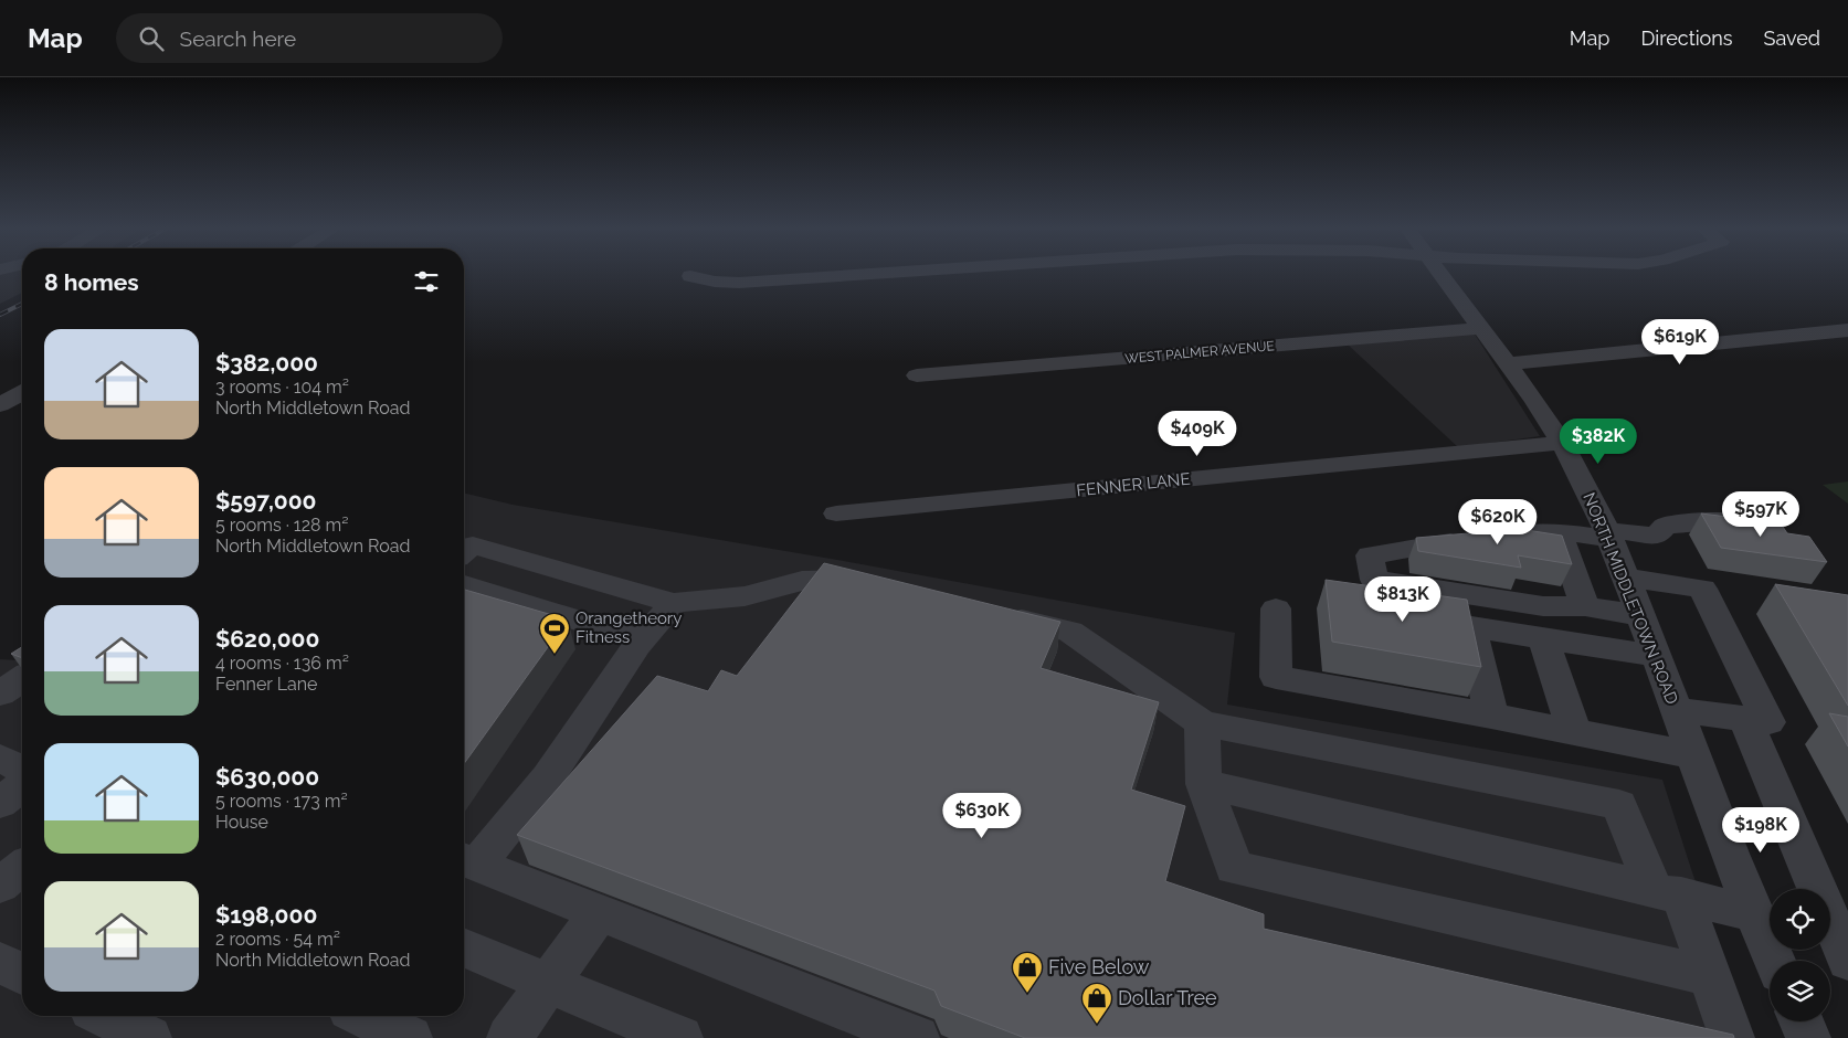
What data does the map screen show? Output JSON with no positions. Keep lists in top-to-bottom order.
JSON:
{
  "streets": {
    "street": ["WEST PALMER AVENUE", "FENNER LANE", "NORTH MIDDLETOWN ROAD"]
  },
  "crossings": [
    ["WEST PALMER AVENUE", "NORTH MIDDLETOWN ROAD"],
    ["FENNER LANE", "NORTH MIDDLETOWN ROAD"]
  ],
  "places": {
    "sports": ["Orangetheory Fitness"],
    "shop": ["Five Below", "Dollar Tree"]
  },
  "page": {
    "header": "Map",
    "search": "Search here",
    "nav": ["Map", "Directions", "Saved"],
    "heading": "8 homes",
    "list": [
      {
        "name": "$382,000",
        "note": "3 rooms · 104 m² · North Middletown Road"
      },
      {
        "name": "$597,000",
        "note": "5 rooms · 128 m² · North Middletown Road"
      },
      {
        "name": "$620,000",
        "note": "4 rooms · 136 m² · Fenner Lane"
      },
      {
        "name": "$630,000",
        "note": "5 rooms · 173 m² · House"
      },
      {
        "name": "$198,000",
        "note": "2 rooms · 54 m² · North Middletown Road"
      }
    ],
    "price": [
      "$619K",
      "$409K",
      "$382K",
      "$597K",
      "$620K",
      "$813K",
      "$630K",
      "$198K"
    ]
  }
}
